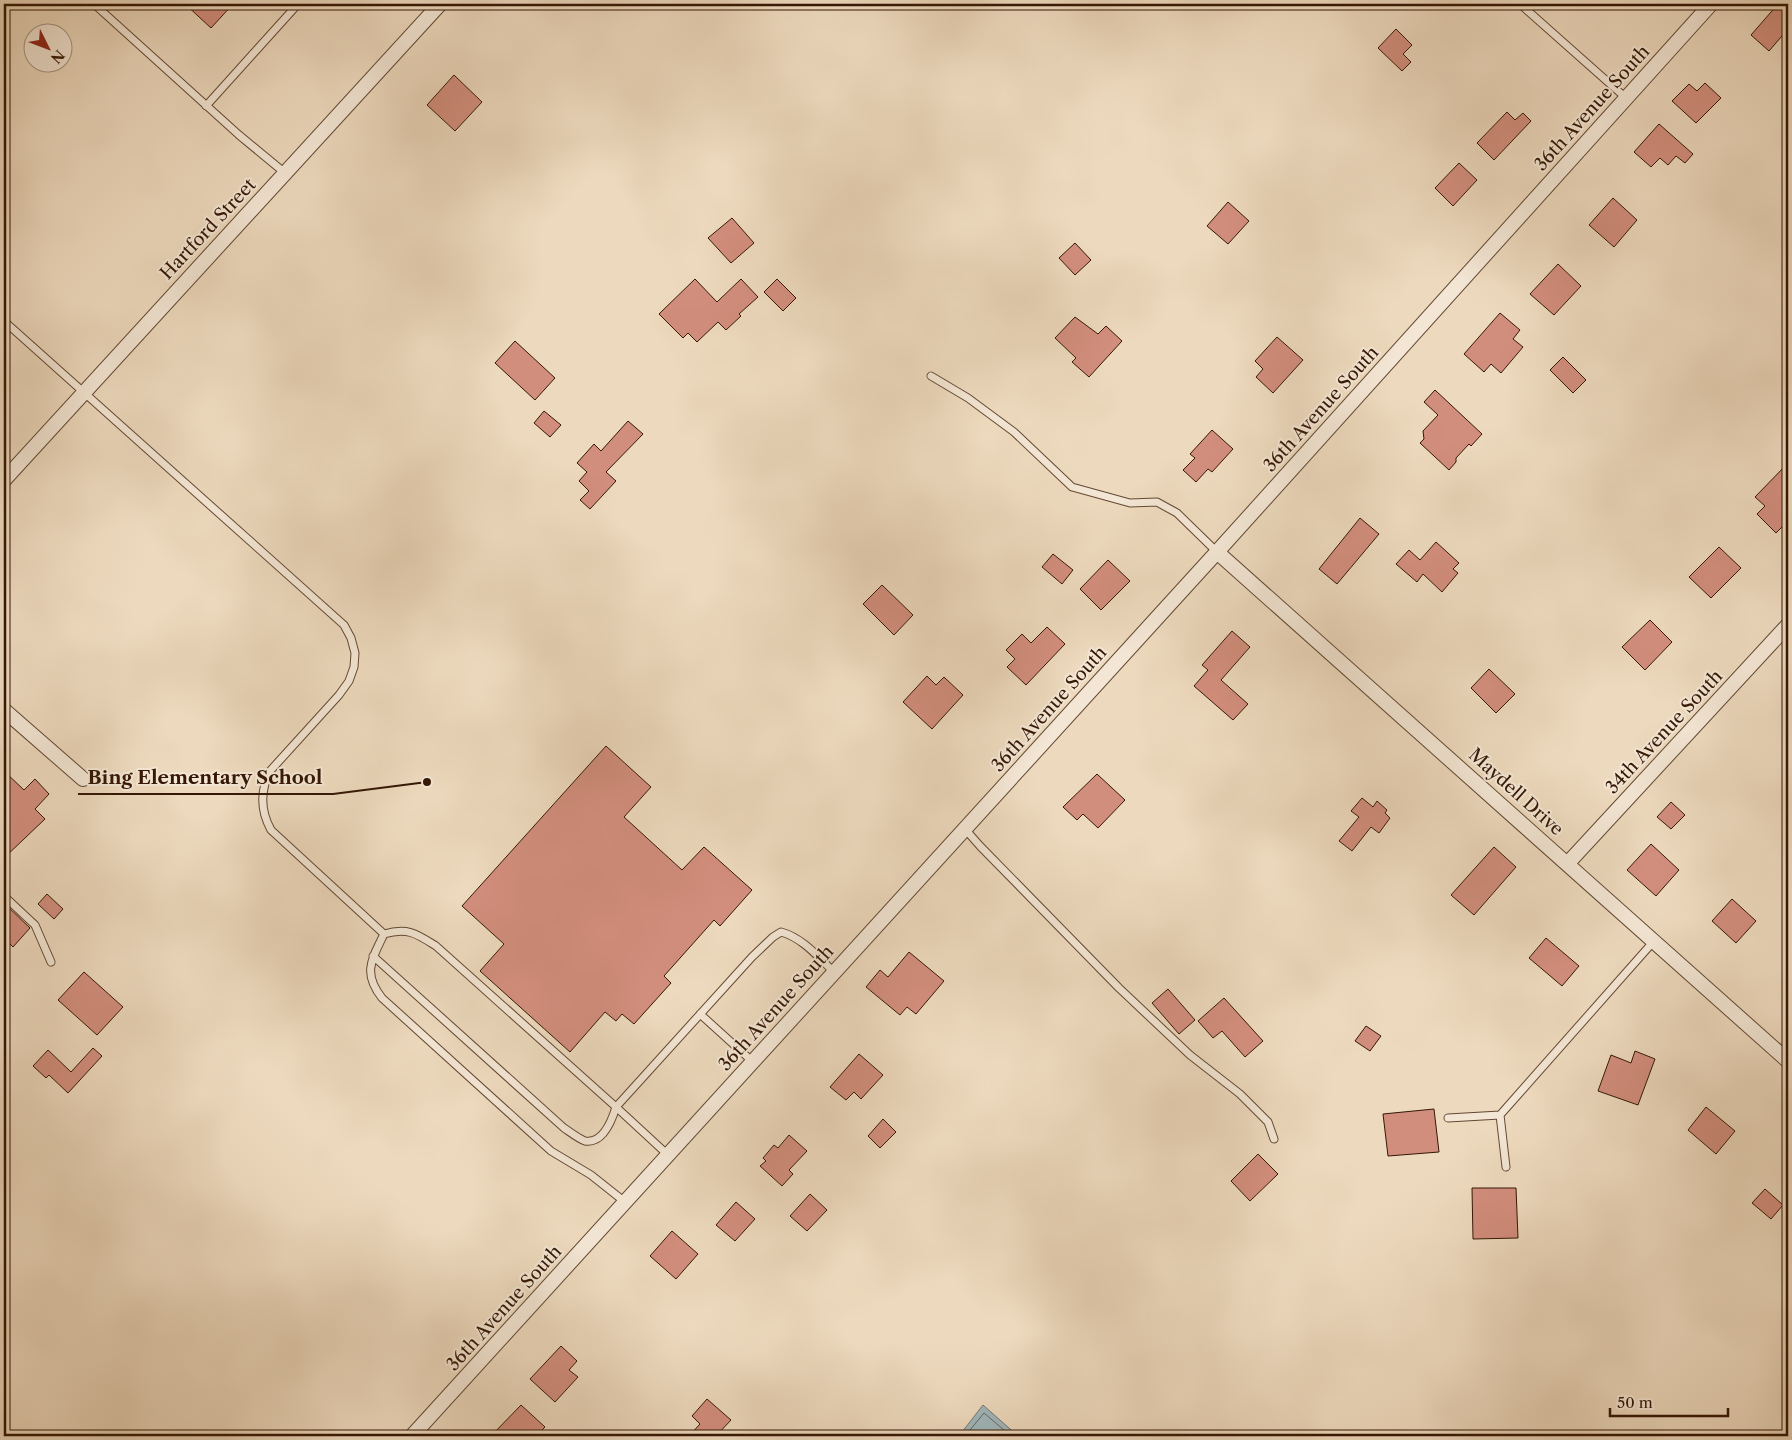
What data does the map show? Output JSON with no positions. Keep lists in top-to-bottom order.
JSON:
{
  "streets": {
    "street": [
      "36th Avenue South",
      "Hartford Street",
      "34th Avenue South",
      "Maydell Drive"
    ]
  },
  "crossings": [
    ["36th Avenue South", "Maydell Drive"],
    ["34th Avenue South", "Maydell Drive"]
  ],
  "places": ["Bing Elementary School"],
  "scale_bar": "50 m",
  "north": "bottom right"
}
